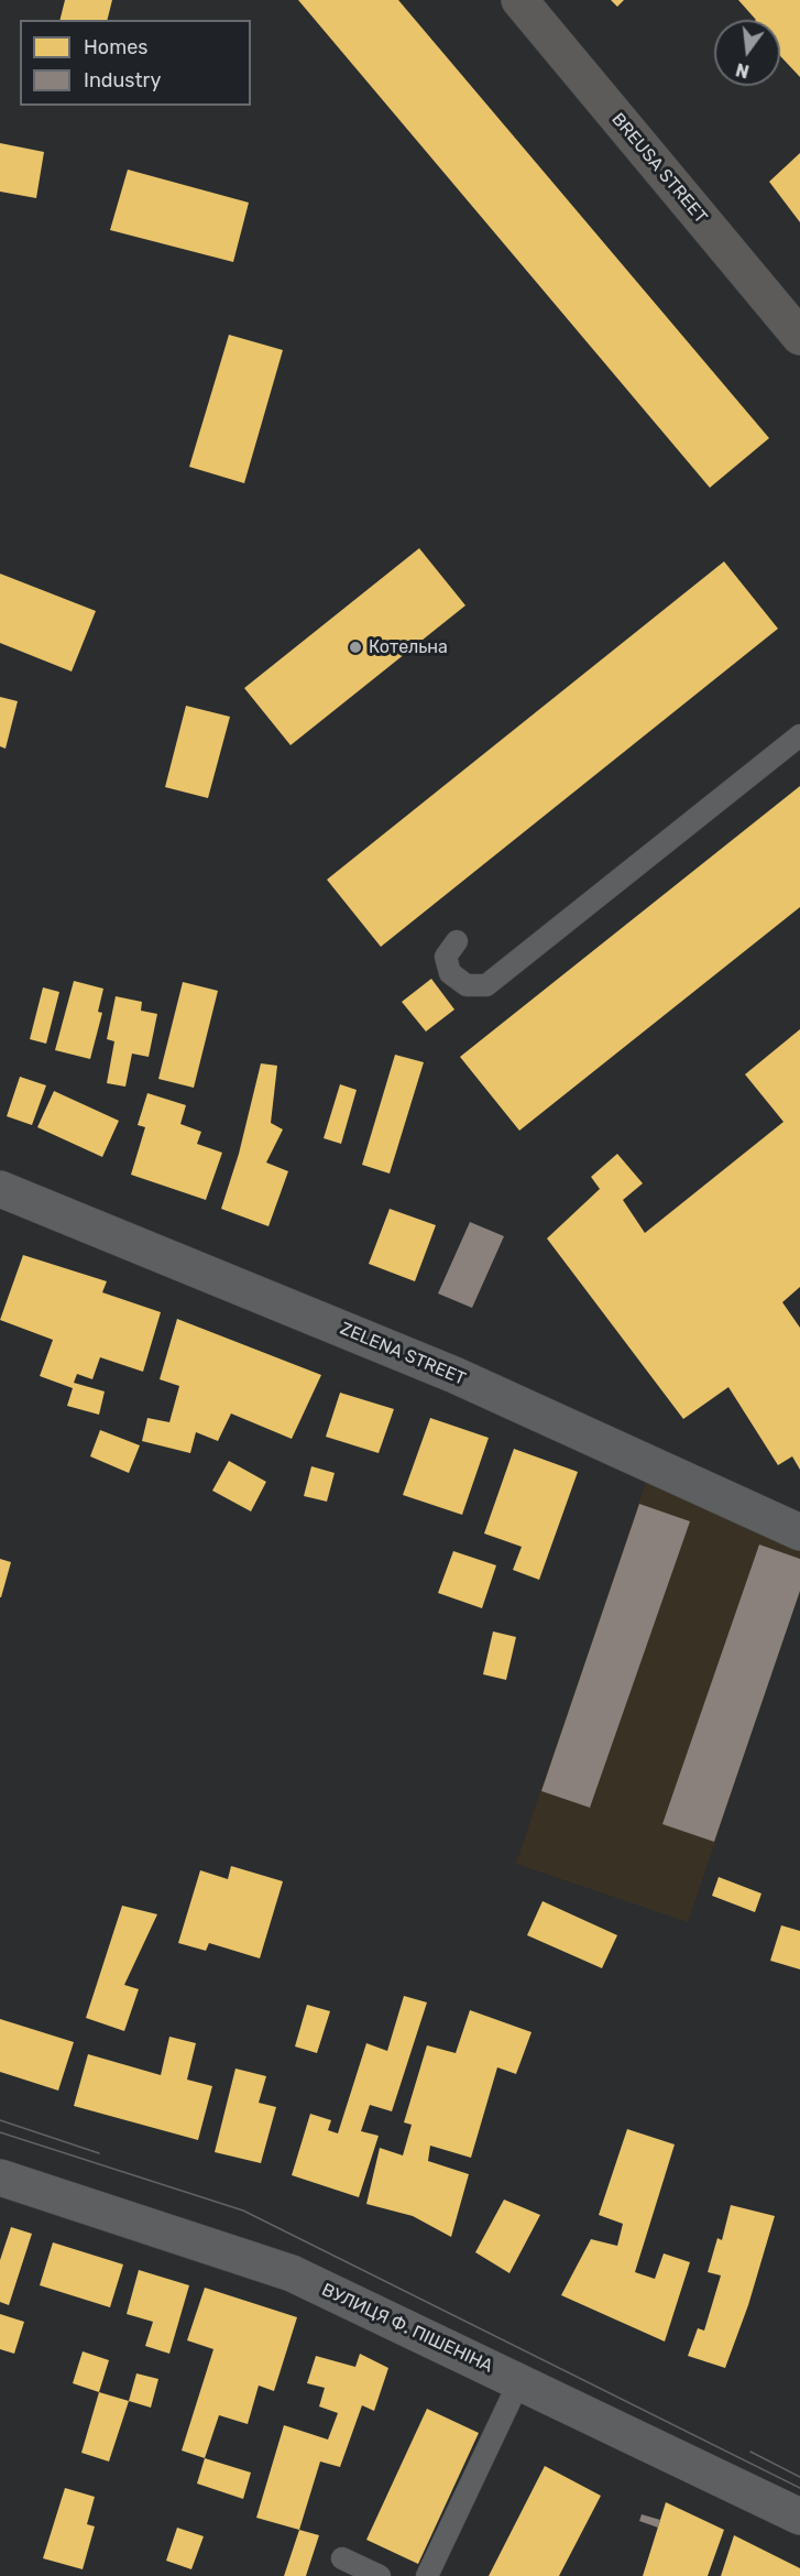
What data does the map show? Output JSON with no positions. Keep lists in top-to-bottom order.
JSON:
{
  "streets": {
    "street": ["BREUSA STREET", "ZELENA STREET", "ВУЛИЦЯ Ф. ПІШЕНІНА"]
  },
  "places": ["Котельна"],
  "legend": ["Homes", "Industry"],
  "north": "bottom"
}
